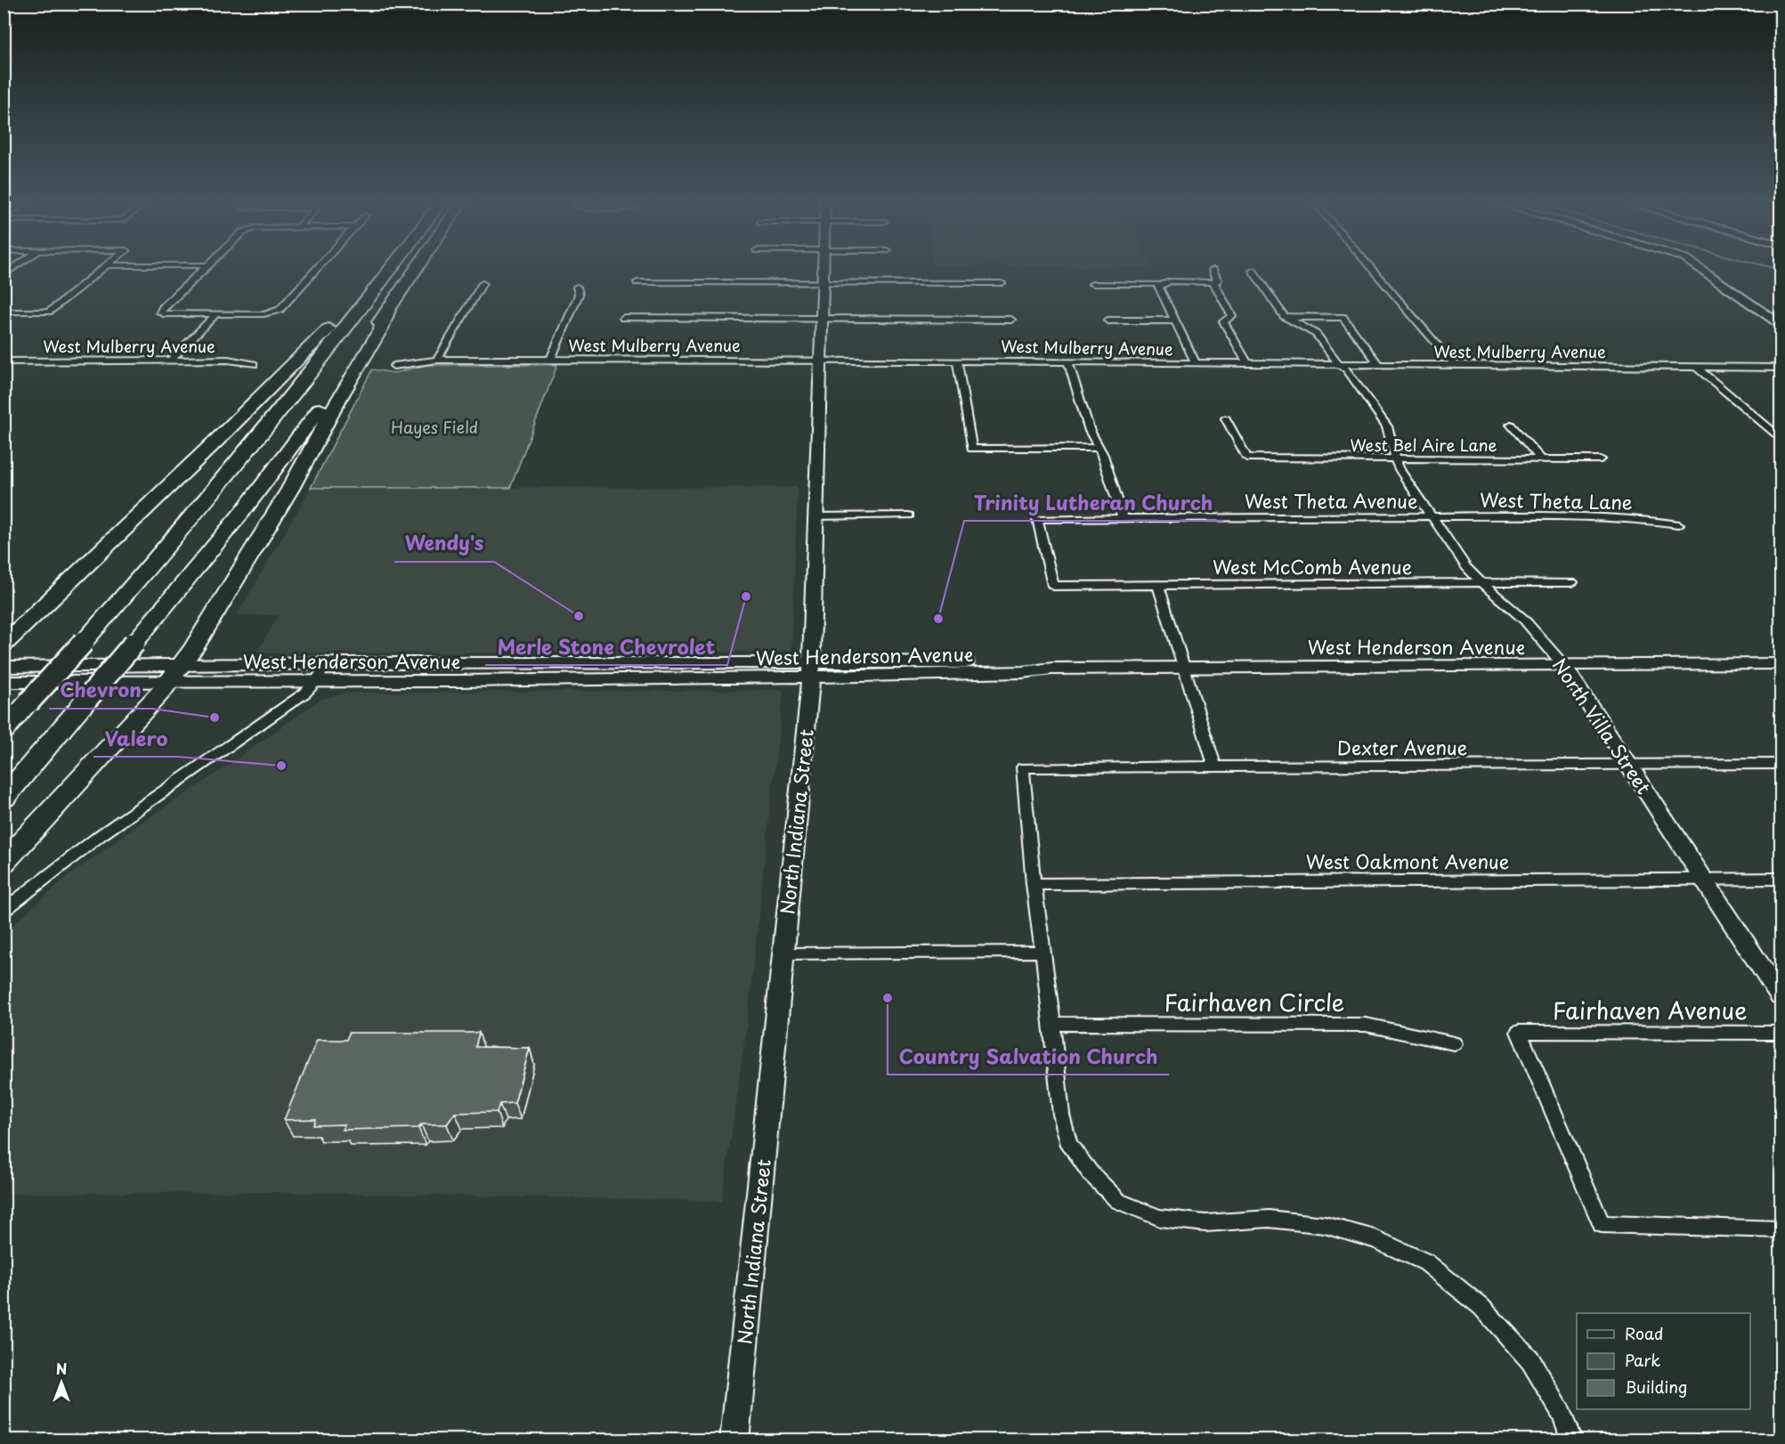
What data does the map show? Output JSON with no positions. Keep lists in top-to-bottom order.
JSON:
{
  "streets": {
    "main road": ["West Henderson Avenue", "North Villa Street", "North Indiana Street"],
    "street": [
      "West Mulberry Avenue",
      "West Bel Aire Lane",
      "West Theta Avenue",
      "West Theta Lane",
      "West McComb Avenue",
      "Dexter Avenue",
      "West Oakmont Avenue",
      "Fairhaven Circle",
      "Fairhaven Avenue"
    ]
  },
  "crossings": [
    ["West Mulberry Avenue", "North Villa Street"],
    ["West Mulberry Avenue", "North Indiana Street"],
    ["West Bel Aire Lane", "North Villa Street"],
    ["West Theta Avenue", "West Theta Lane"],
    ["West Theta Avenue", "West McComb Avenue"],
    ["West Theta Avenue", "North Villa Street"],
    ["West Theta Lane", "North Villa Street"],
    ["West McComb Avenue", "North Villa Street"],
    ["West Henderson Avenue", "North Villa Street"],
    ["West Henderson Avenue", "North Indiana Street"],
    ["North Villa Street", "Dexter Avenue"],
    ["North Villa Street", "West Oakmont Avenue"],
    ["Dexter Avenue", "West Oakmont Avenue"]
  ],
  "parks": ["Hayes Field"],
  "places": [
    "Merle Stone Chevrolet",
    "Wendy's",
    "Trinity Lutheran Church",
    "Chevron",
    "Valero",
    "Country Salvation Church"
  ],
  "legend": ["Road", "Park", "Building"],
  "north": "top"
}
